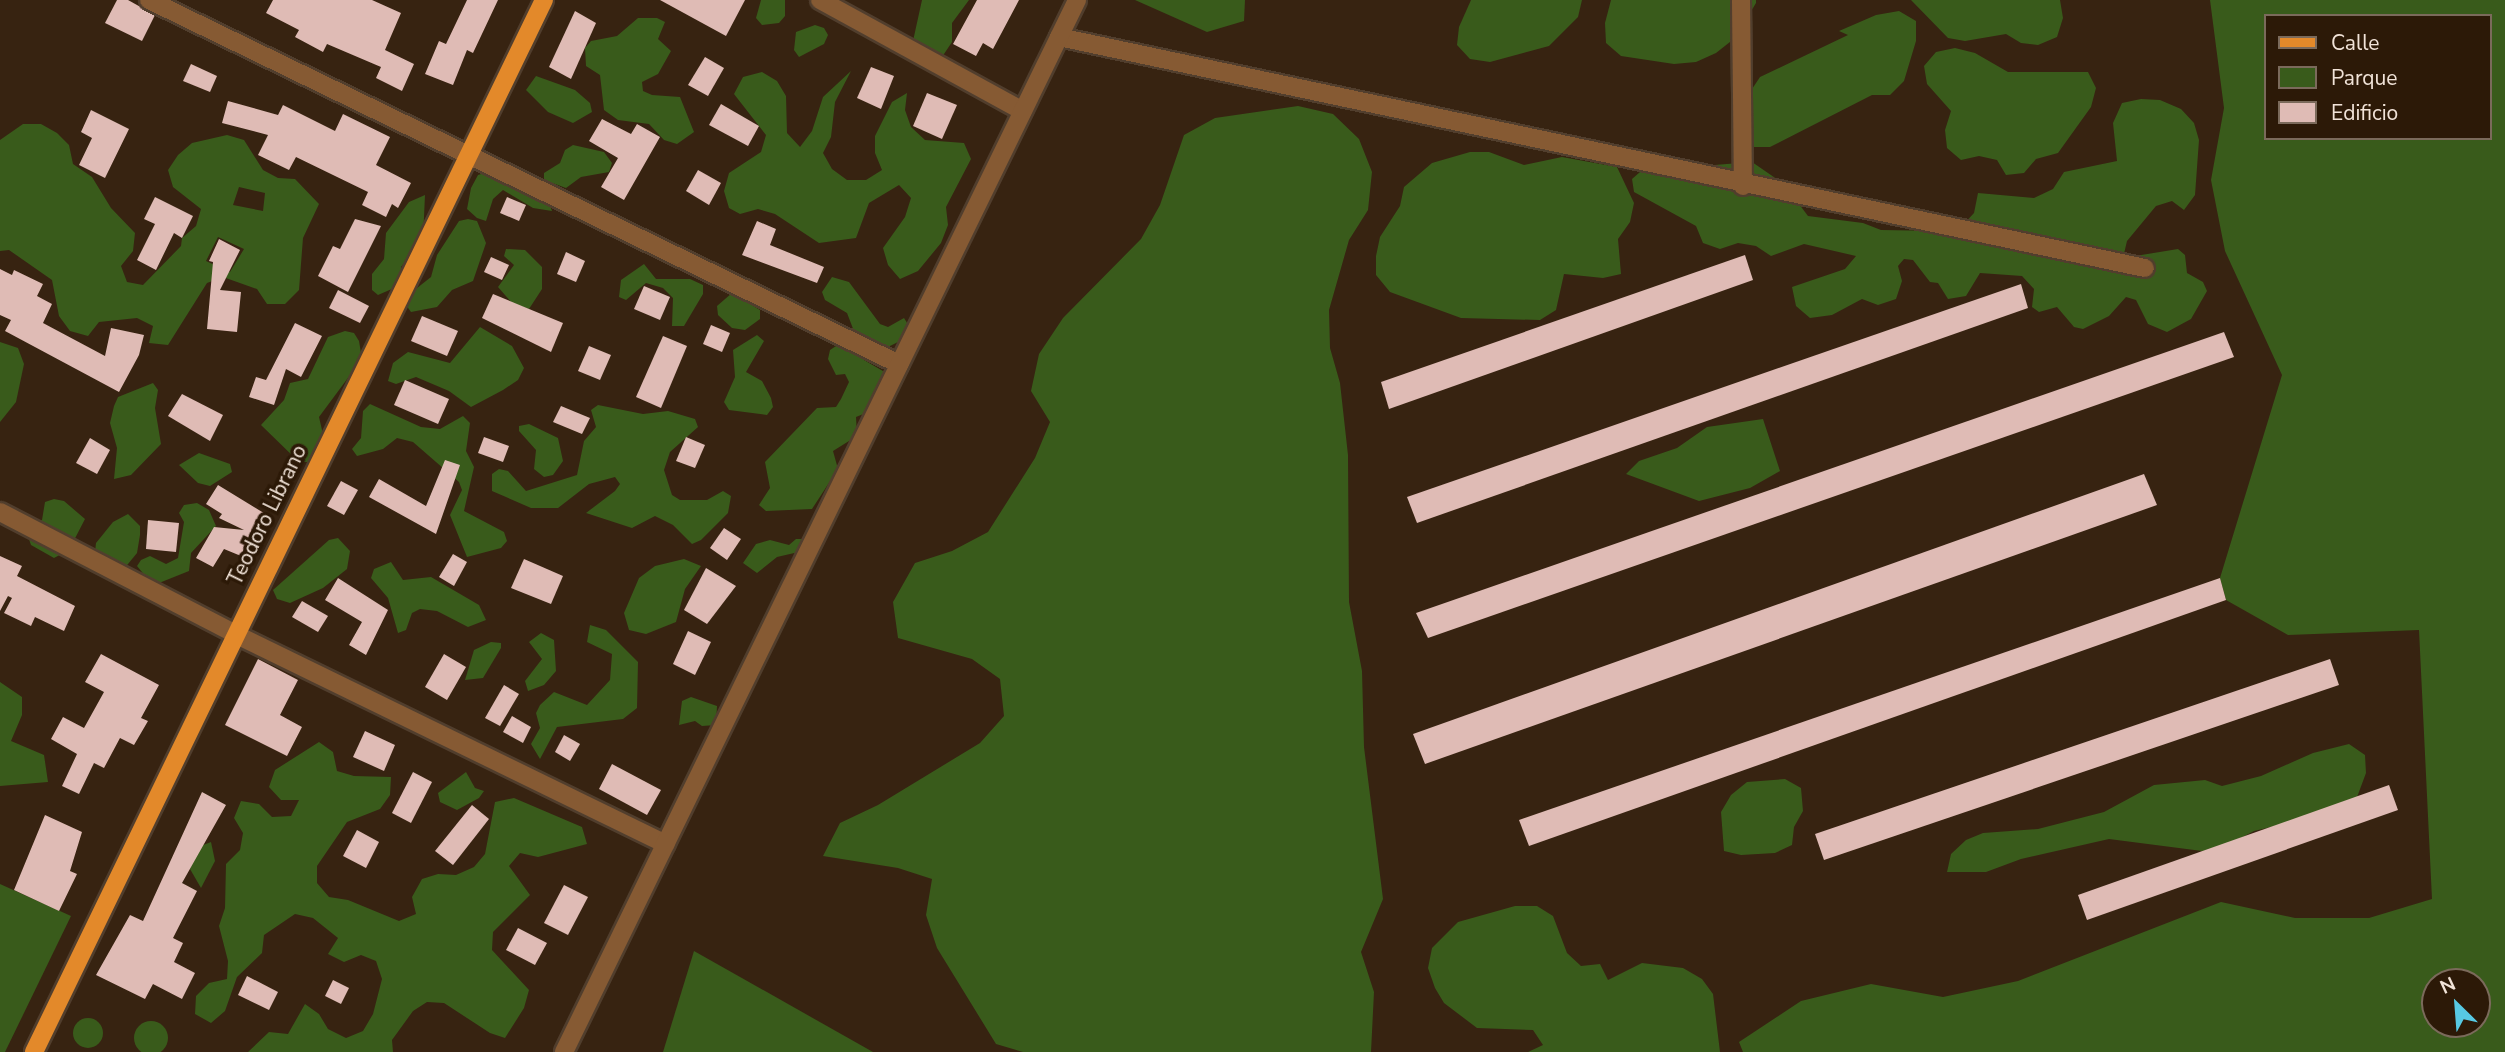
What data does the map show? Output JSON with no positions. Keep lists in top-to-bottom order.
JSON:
{
  "streets": {
    "main road": ["Teodoro Librano"]
  },
  "legend": ["Calle", "Parque", "Edificio"],
  "north": "top left"
}
